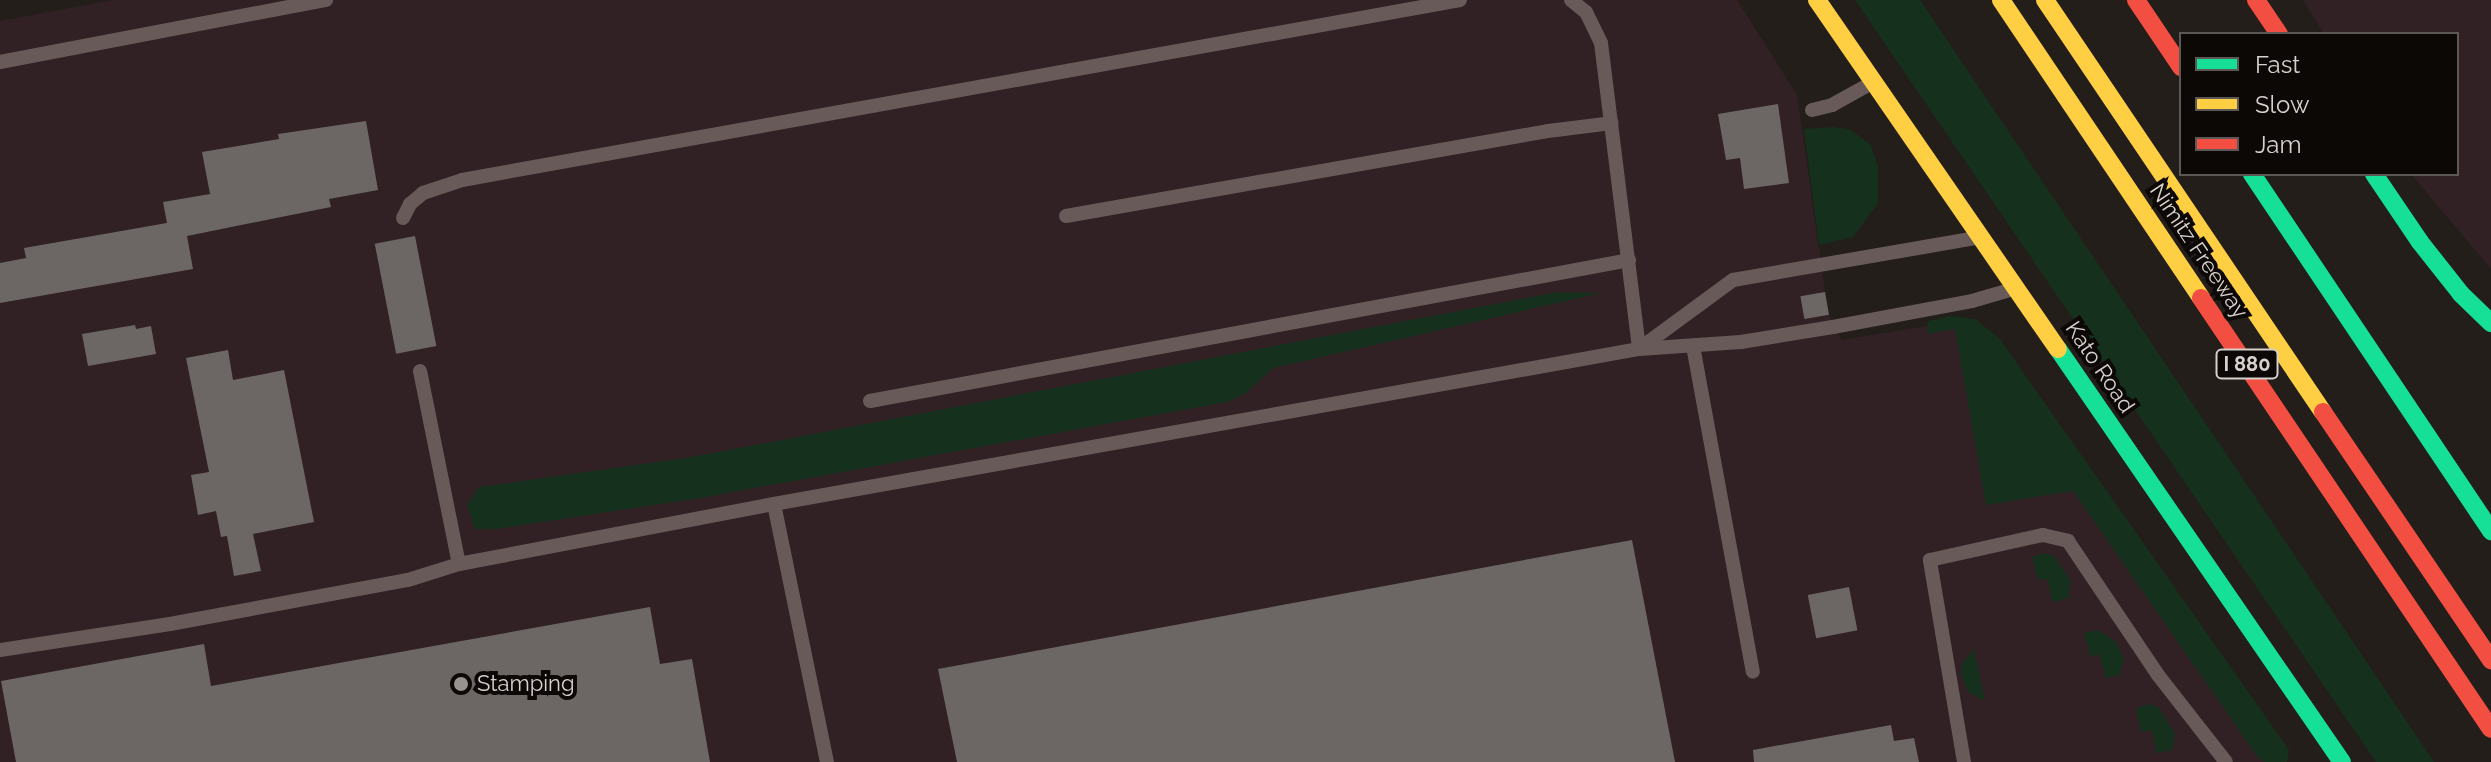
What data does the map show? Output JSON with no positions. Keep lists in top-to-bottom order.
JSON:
{
  "streets": {
    "main road": ["Nimitz Freeway", "I 880", "Kato Road"]
  },
  "places": ["Stamping"],
  "legend": ["Fast", "Slow", "Jam"]
}
